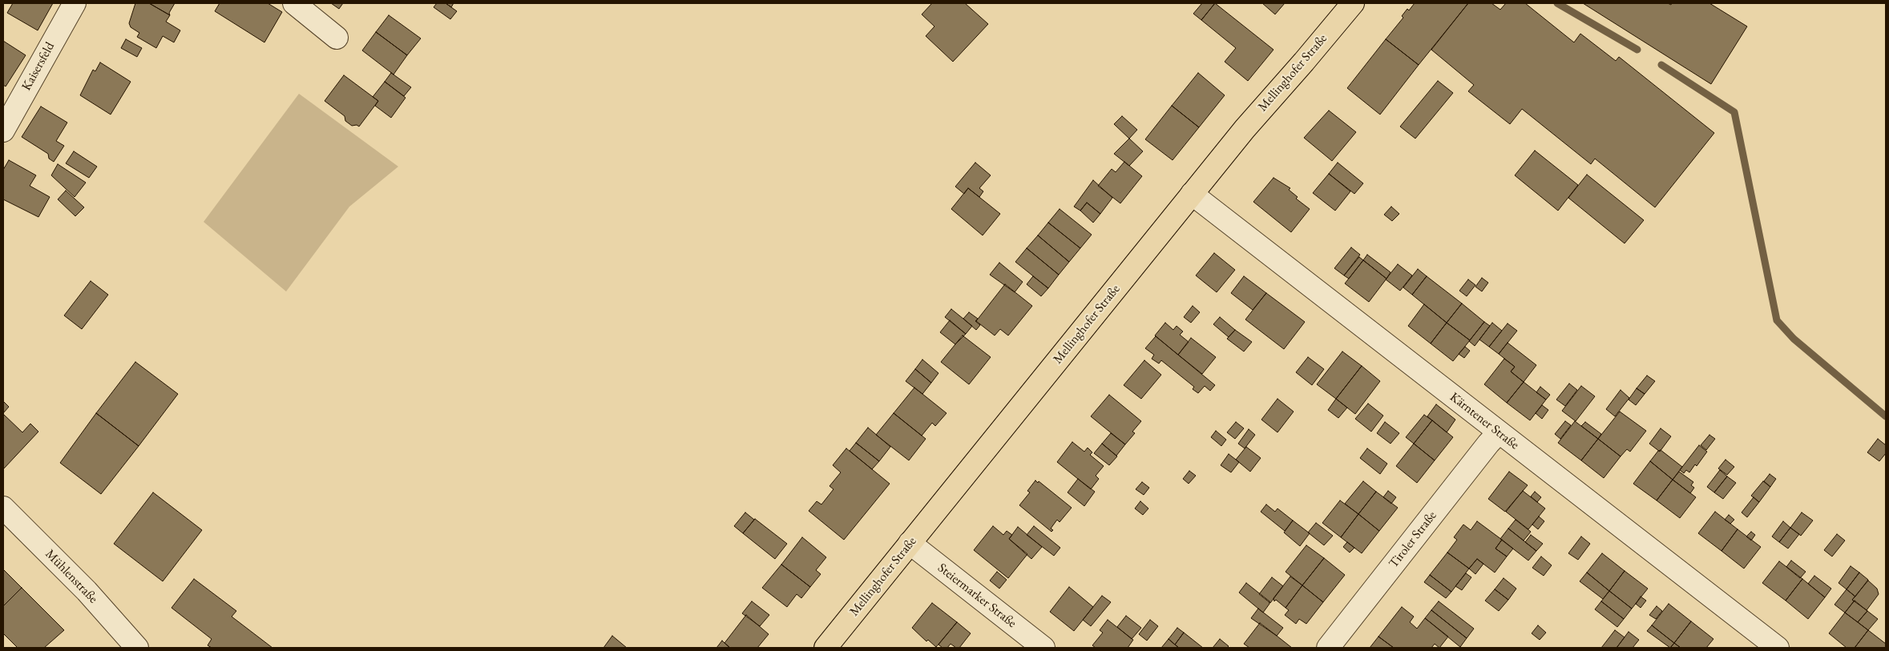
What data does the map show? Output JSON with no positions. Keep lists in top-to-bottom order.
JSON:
{
  "streets": {
    "main road": ["Mellinghofer Straße"],
    "street": [
      "Kaisersfeld",
      "Kärntener Straße",
      "Tiroler Straße",
      "Mühlenstraße",
      "Steiermarker Straße"
    ]
  },
  "crossings": [
    ["Mellinghofer Straße", "Kärntener Straße"],
    ["Mellinghofer Straße", "Steiermarker Straße"],
    ["Kärntener Straße", "Tiroler Straße"]
  ]
}
